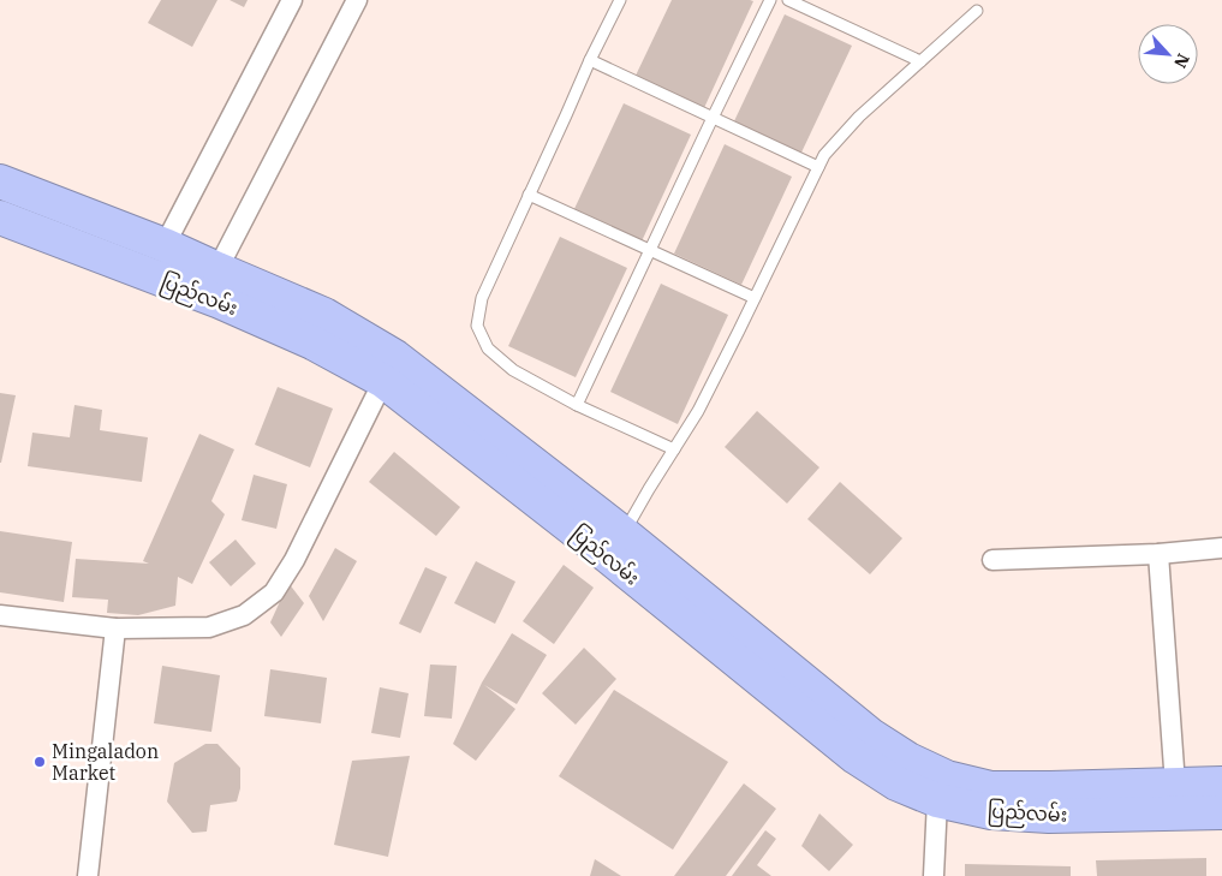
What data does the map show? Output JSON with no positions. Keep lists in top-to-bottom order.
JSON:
{
  "streets": {
    "highway": ["ပြည်လမ်း"]
  },
  "places": ["Mingaladon Market"],
  "north": "bottom right"
}
